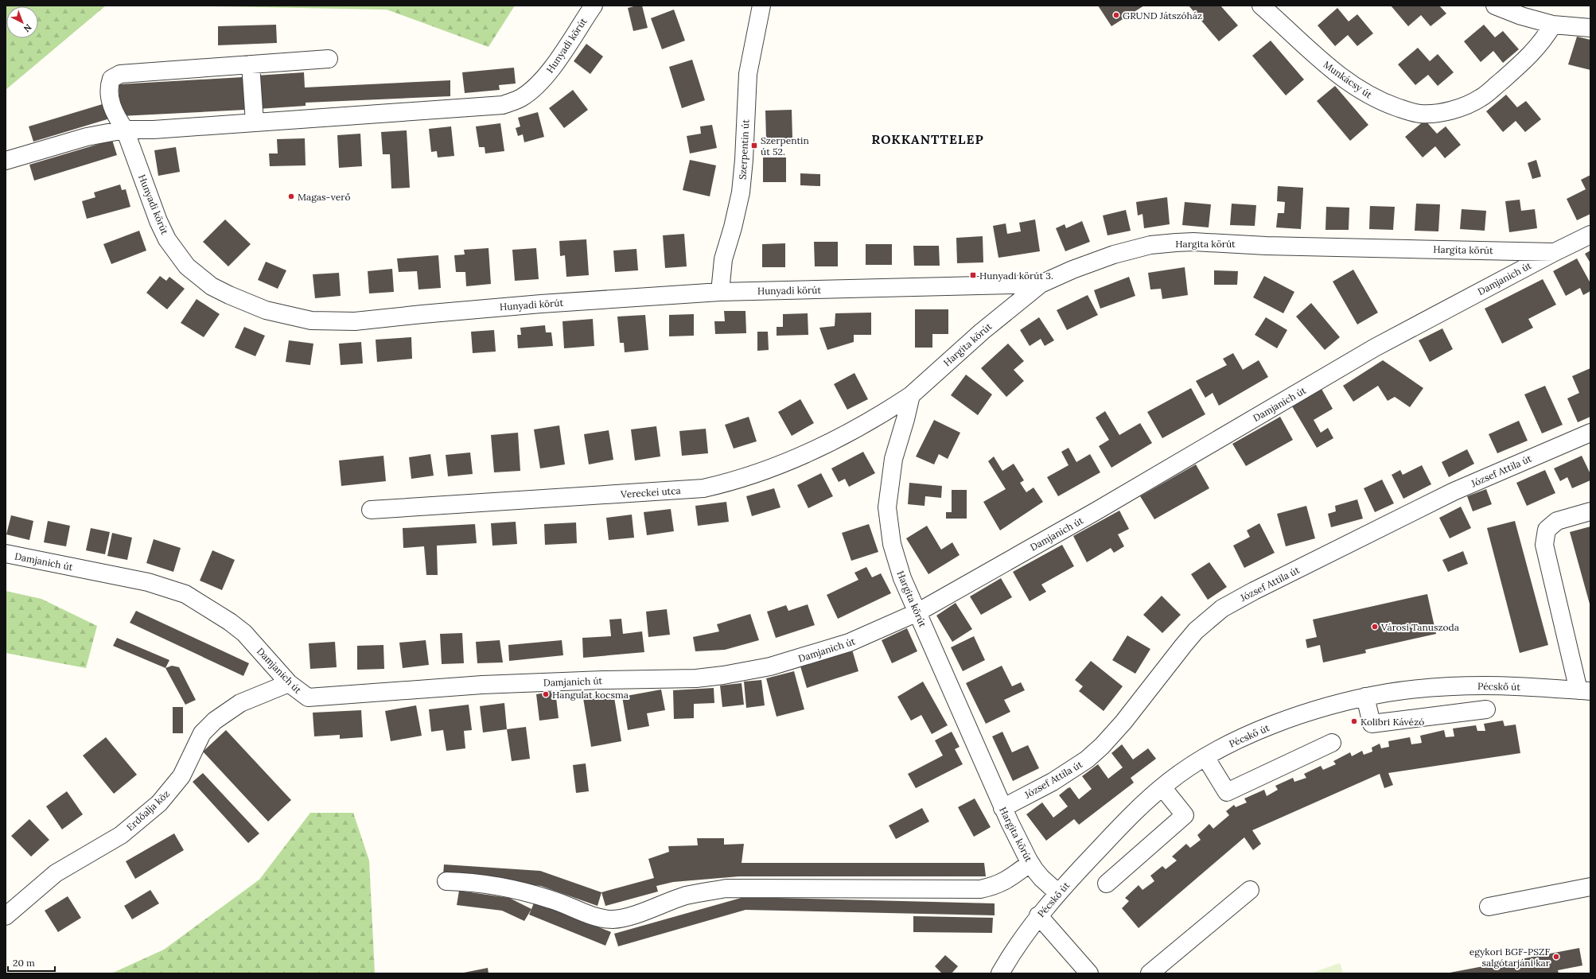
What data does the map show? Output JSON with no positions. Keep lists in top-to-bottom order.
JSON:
{
  "streets": {
    "street": [
      "Hunyadi körút",
      "Munkácsy út",
      "Szerpentin út",
      "Hargita körút",
      "Damjanich út",
      "József Attila út",
      "Vereckei utca",
      "Pécskő út",
      "Erdőalja köz"
    ]
  },
  "crossings": [
    ["Hunyadi körút", "Szerpentin út"],
    ["Hunyadi körút", "Hargita körút"],
    ["Hargita körút", "Damjanich út"],
    ["Hargita körút", "József Attila út"],
    ["Hargita körút", "Vereckei utca"],
    ["Hargita körút", "Pécskő út"],
    ["Damjanich út", "Erdőalja köz"]
  ],
  "districts": ["ROKKANTTELEP"],
  "places": {
    "other": [
      "GRUND Játszóház",
      "Magas-verő",
      "Városi Tanuszoda",
      "Hangulat kocsma",
      "Kolibri Kávézó",
      "egykori BGF-PSZF salgótarjáni kar"
    ],
    "transit": ["Szerpentin út 52.", "Hunyadi körút 3."]
  },
  "scale_bar": "20 m",
  "north": "bottom right"
}
